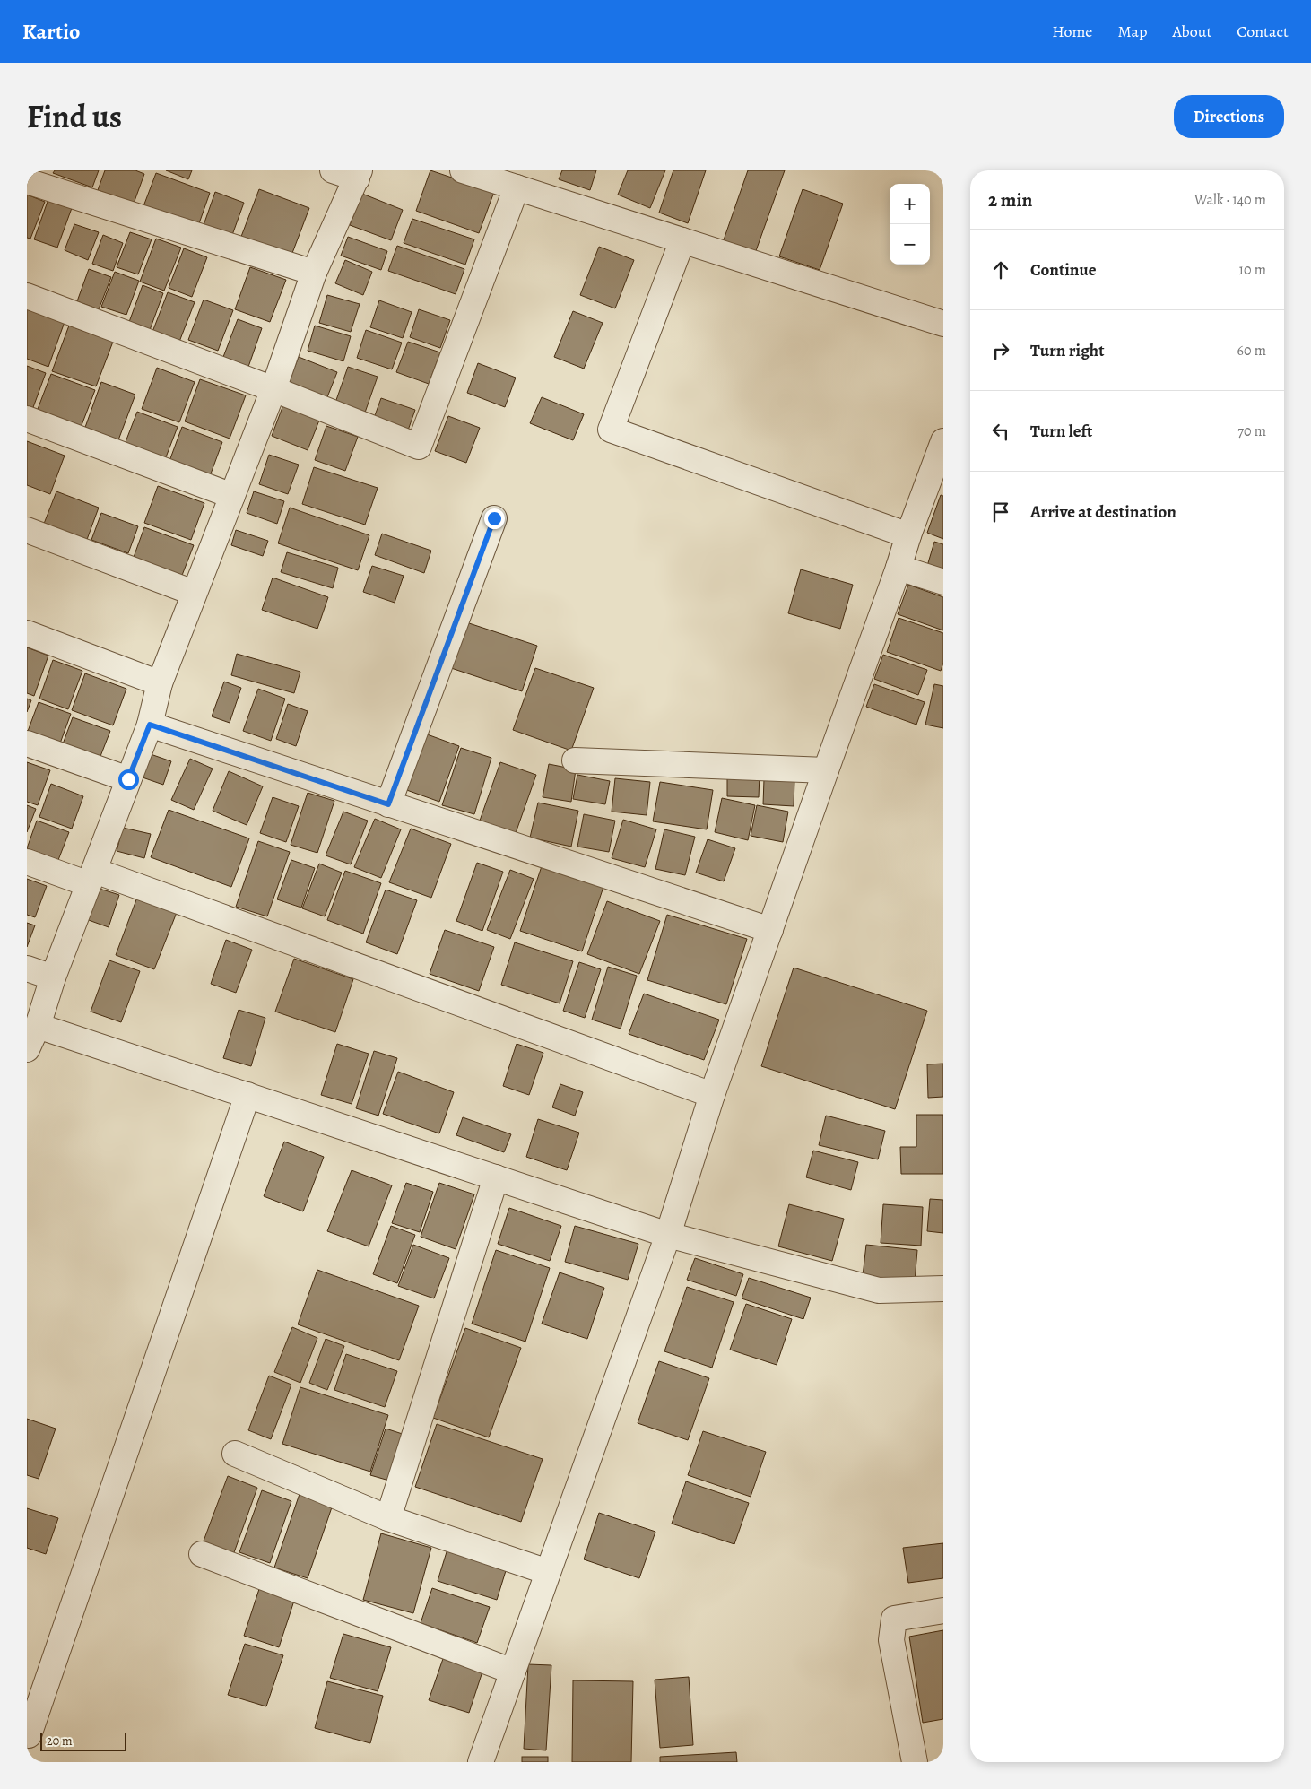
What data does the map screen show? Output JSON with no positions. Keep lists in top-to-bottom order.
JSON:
{
  "scale_bar": "20 m",
  "page": {
    "header": "Kartio",
    "nav": [
      "Home",
      "Map",
      "About",
      "Contact"
    ],
    "title": "Find us",
    "buttons": "Directions",
    "heading": ["2 min", "Walk · 140 m"],
    "map_buttons": ["+", "−"],
    "list": [
      ["Continue", "10 m"],
      ["Turn right", "60 m"],
      ["Turn left", "70 m"],
      "Arrive at destination"
    ],
    "scale": "20 m"
  }
}
